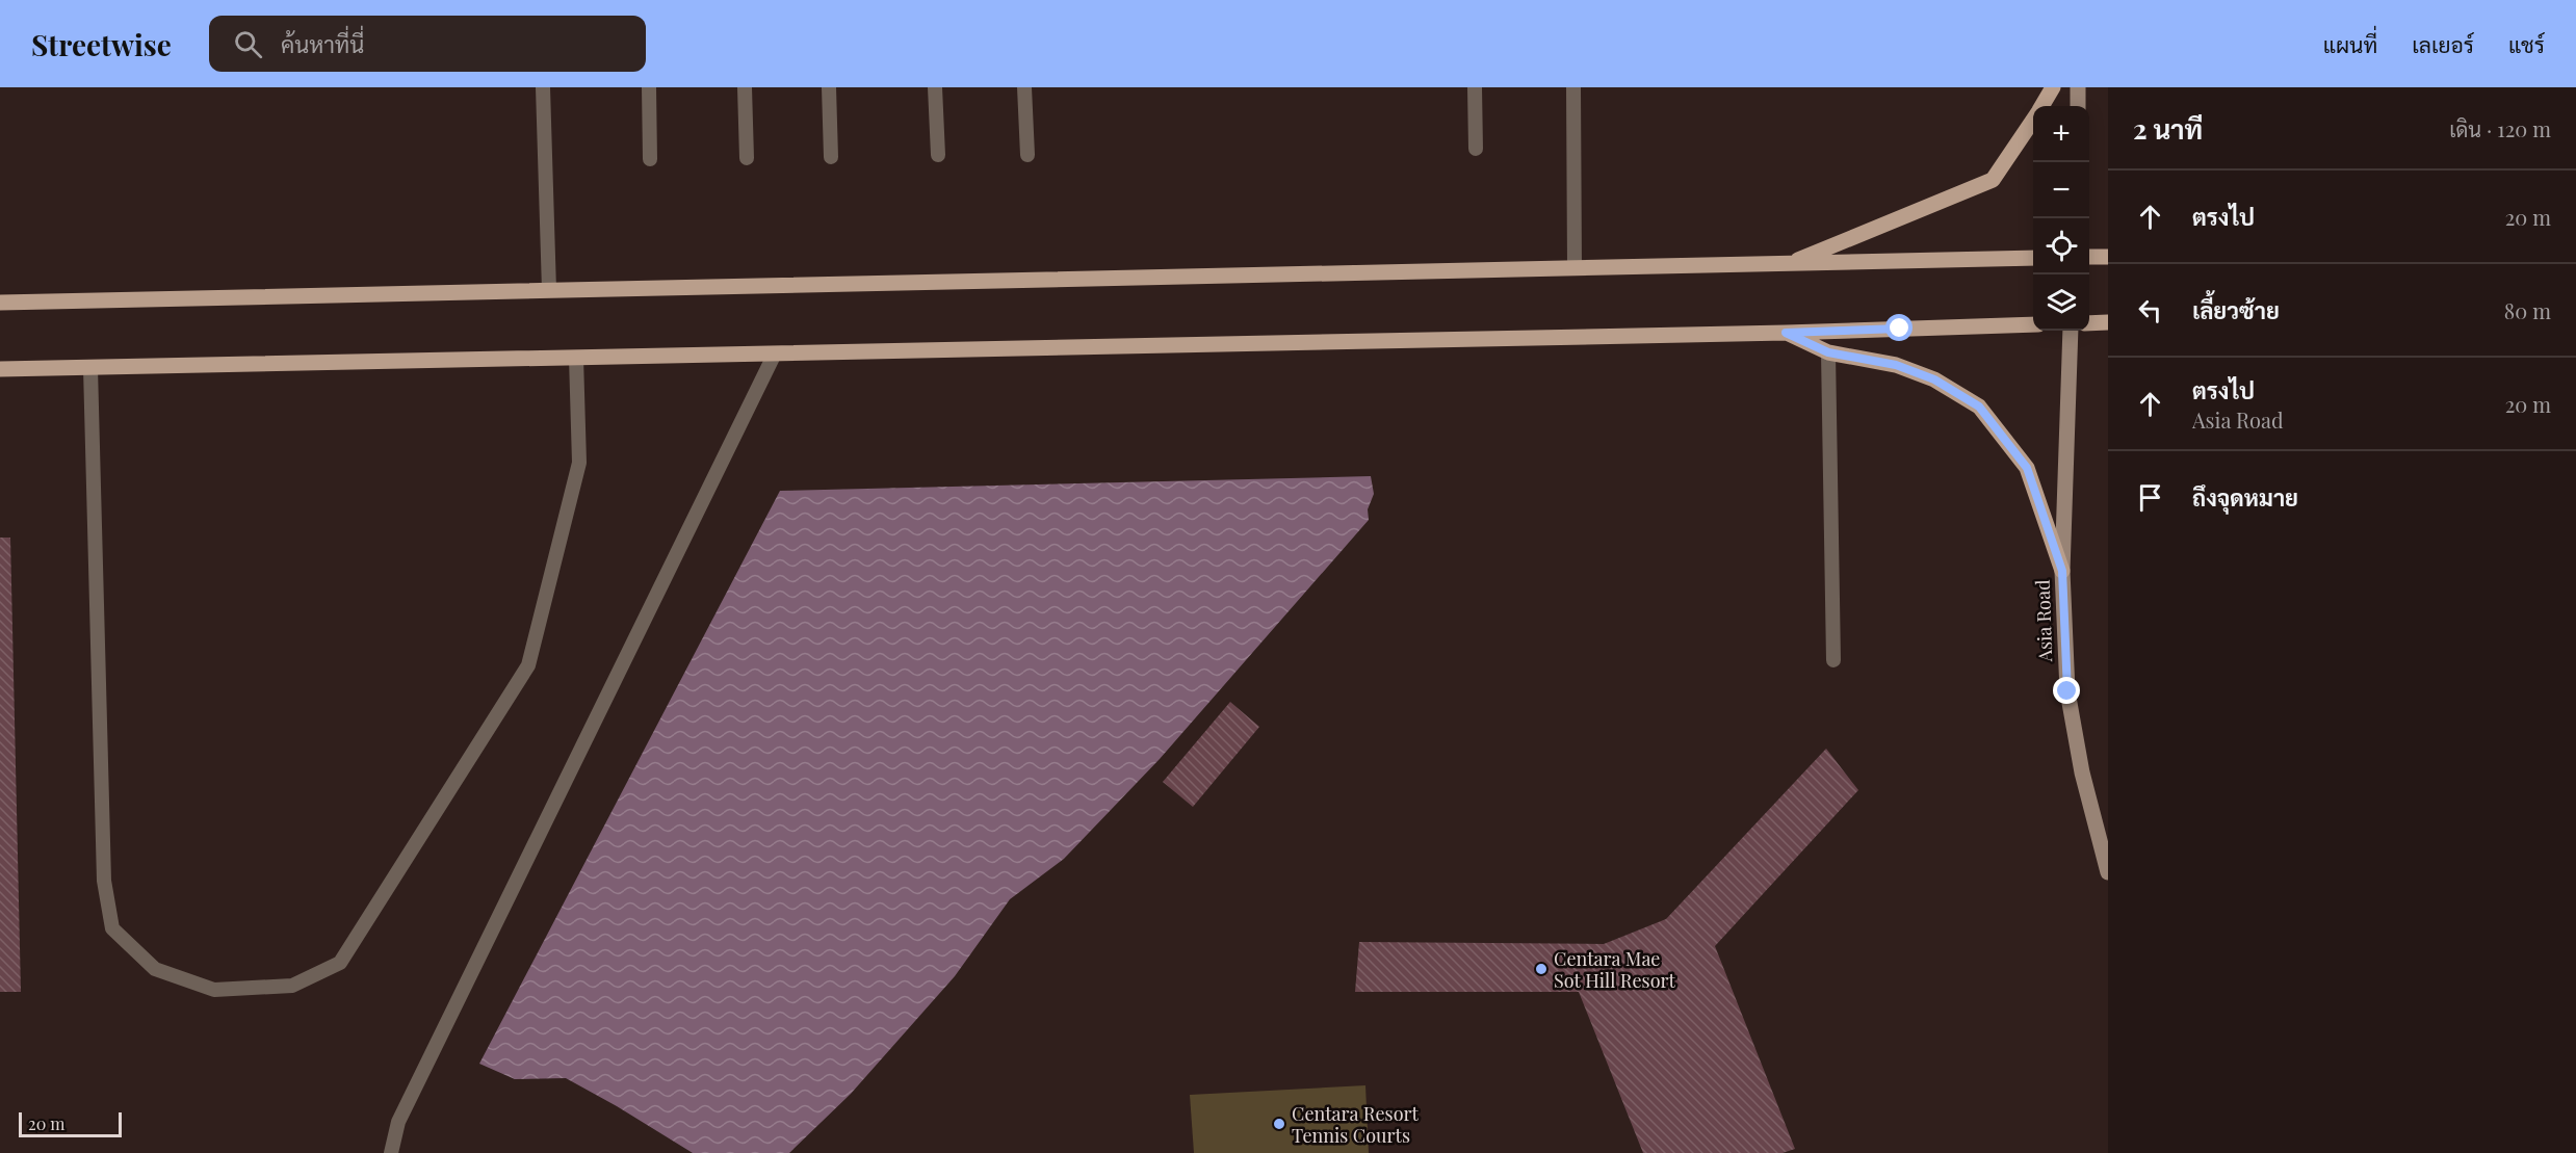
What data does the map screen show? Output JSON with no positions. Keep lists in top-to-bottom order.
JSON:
{
  "streets": {
    "main road": ["Asia Road"]
  },
  "places": ["Centara Mae Sot Hill Resort", "Centara Resort Tennis Courts"],
  "scale_bar": "20 m",
  "page": {
    "header": "Streetwise",
    "search": "ค้นหาที่นี่",
    "nav": ["แผนที่", "เลเยอร์", "แชร์"],
    "heading": ["2 นาที", "เดิน · 120 m"],
    "map_buttons": ["+", "−"],
    "list": [
      ["ตรงไป", "20 m"],
      ["เลี้ยวซ้าย", "80 m"],
      ["ตรงไป", "Asia Road", "20 m"],
      "ถึงจุดหมาย"
    ],
    "scale": "20 m"
  }
}
